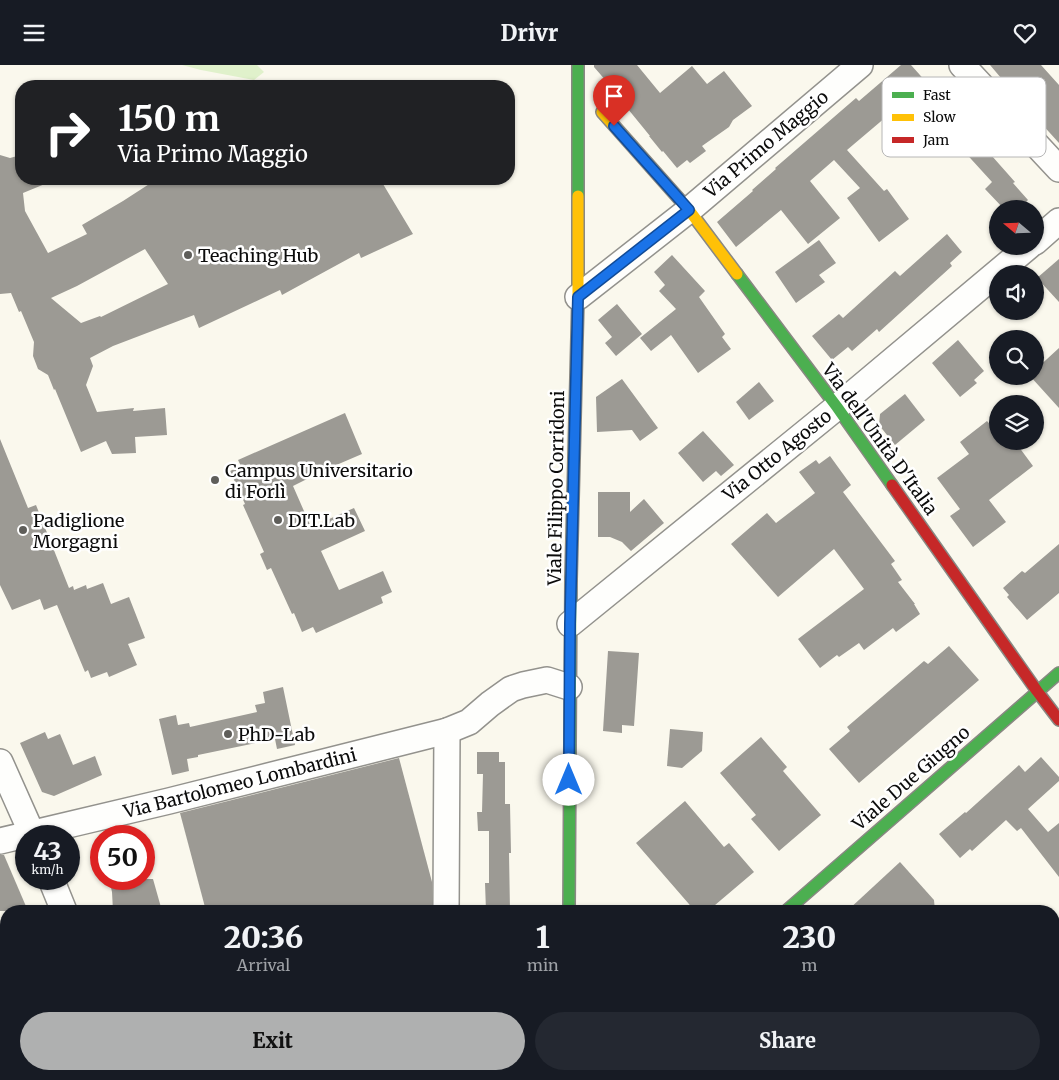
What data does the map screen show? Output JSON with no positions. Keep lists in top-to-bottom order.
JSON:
{
  "streets": {
    "street": [
      "Via Primo Maggio",
      "Via dell'Unità D'Italia",
      "Via Otto Agosto",
      "Viale Filippo Corridoni",
      "Viale Due Giugno",
      "Via Bartolomeo Lombardini"
    ]
  },
  "crossings": [
    ["Via Primo Maggio", "Via dell'Unità D'Italia"],
    ["Via Primo Maggio", "Viale Filippo Corridoni"],
    ["Via dell'Unità D'Italia", "Via Otto Agosto"],
    ["Via dell'Unità D'Italia", "Viale Due Giugno"],
    ["Via Otto Agosto", "Viale Filippo Corridoni"],
    ["Viale Filippo Corridoni", "Via Bartolomeo Lombardini"]
  ],
  "places": [
    "Teaching Hub",
    "Campus Universitario di Forlì",
    "DIT.Lab",
    "Padiglione Morgagni",
    "PhD-Lab"
  ],
  "legend": ["Fast", "Slow", "Jam"],
  "north": "left",
  "page": {
    "header": "Drivr",
    "turn": ["150 m", "Via Primo Maggio"],
    "speed": "43 km/h",
    "limit": "50",
    "eta": [
      "20:36",
      "Arrival",
      "1",
      "min",
      "230",
      "m"
    ],
    "buttons": ["Exit", "Share"]
  }
}
